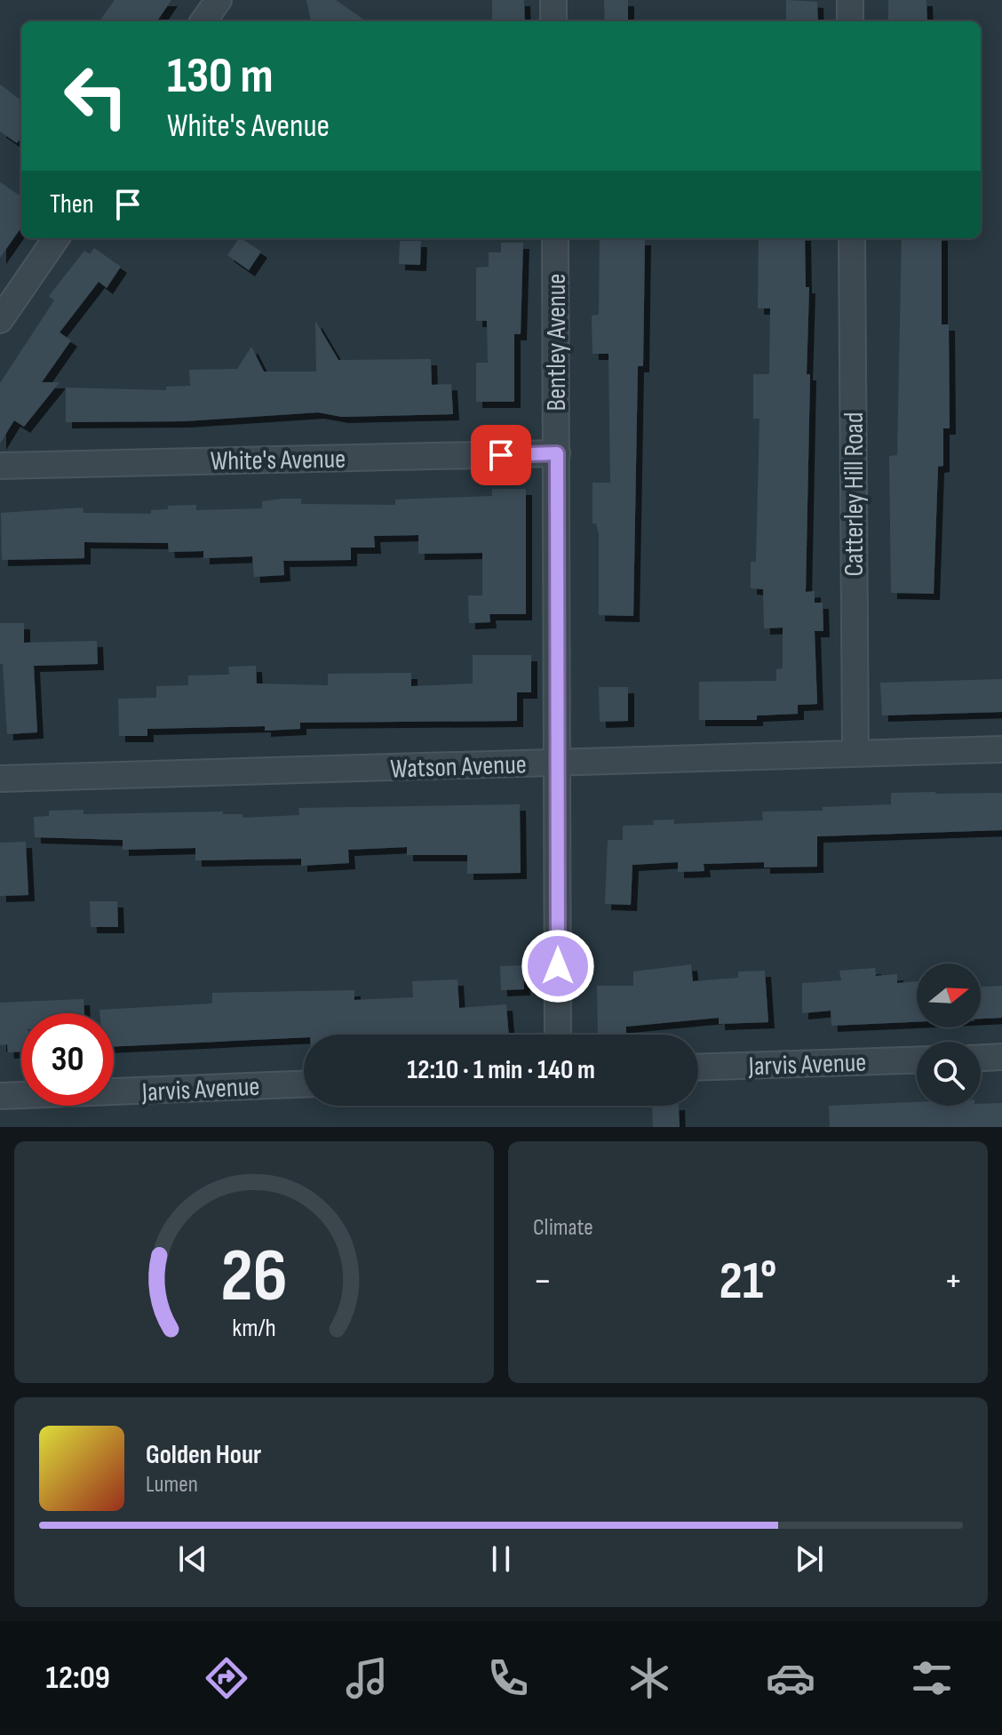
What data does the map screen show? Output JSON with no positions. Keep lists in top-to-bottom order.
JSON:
{
  "streets": {
    "street": [
      "Bentley Avenue",
      "White's Avenue",
      "Catterley Hill Road",
      "Watson Avenue",
      "Jarvis Avenue"
    ]
  },
  "crossings": [
    ["Bentley Avenue", "White's Avenue"],
    ["Bentley Avenue", "Watson Avenue"],
    ["Catterley Hill Road", "Watson Avenue"]
  ],
  "north": "right",
  "page": {
    "turn": ["130 m", "White's Avenue"],
    "then": "Then",
    "limit": "30",
    "trip": "12:10 · 1 min · 140 m",
    "tile": "Climate",
    "heat": ["−", "21°", "+"],
    "song": ["Golden Hour", "Lumen"],
    "tabs": "12:09",
    "gauge": ["26", "km/h"]
  }
}
